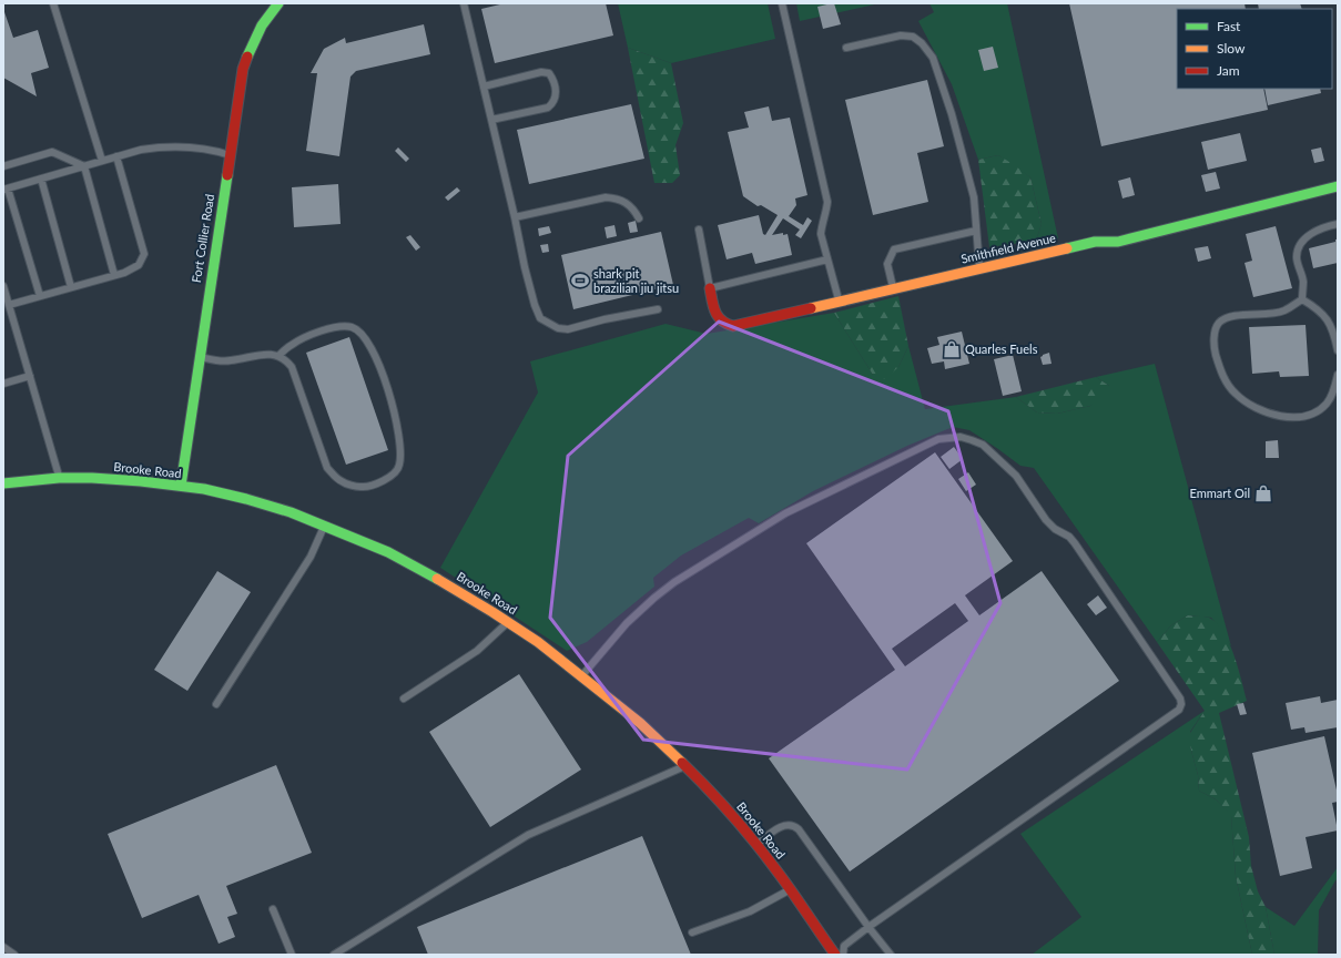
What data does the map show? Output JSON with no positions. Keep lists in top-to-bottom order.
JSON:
{
  "streets": {
    "street": ["Fort Collier Road", "Smithfield Avenue", "Brooke Road"]
  },
  "crossings": [
    ["Fort Collier Road", "Brooke Road"]
  ],
  "places": {
    "sports": ["shark pit brazilian jiu jitsu"],
    "shop": ["Quarles Fuels", "Emmart Oil"]
  },
  "legend": ["Fast", "Slow", "Jam"]
}
